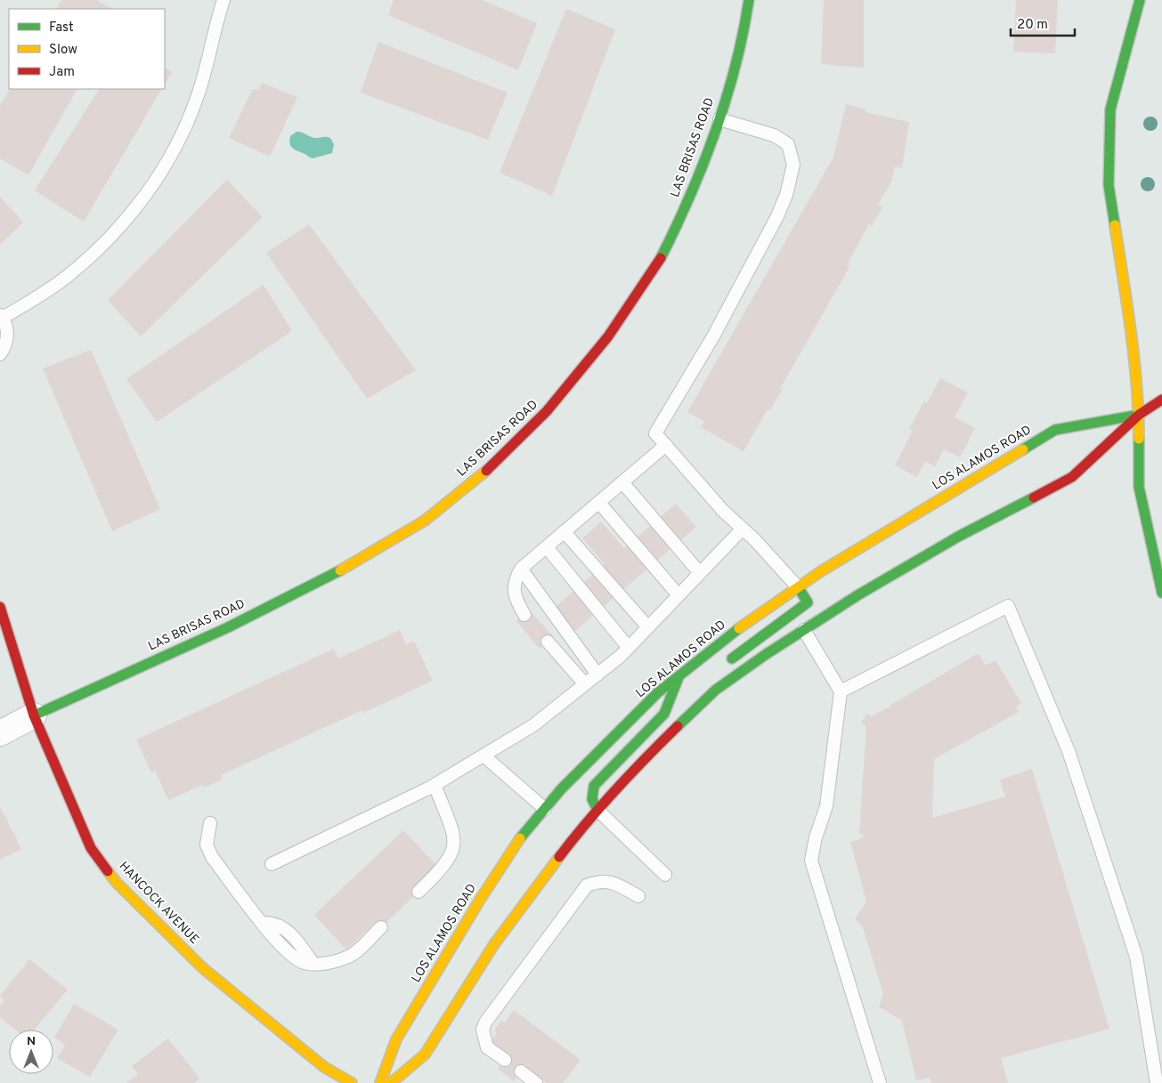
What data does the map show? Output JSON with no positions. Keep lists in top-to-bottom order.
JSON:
{
  "streets": {
    "main road": ["LAS BRISAS ROAD", "LOS ALAMOS ROAD", "HANCOCK AVENUE"]
  },
  "crossings": [
    ["LAS BRISAS ROAD", "HANCOCK AVENUE"]
  ],
  "legend": ["Fast", "Slow", "Jam"],
  "scale_bar": "20 m",
  "north": "top"
}
